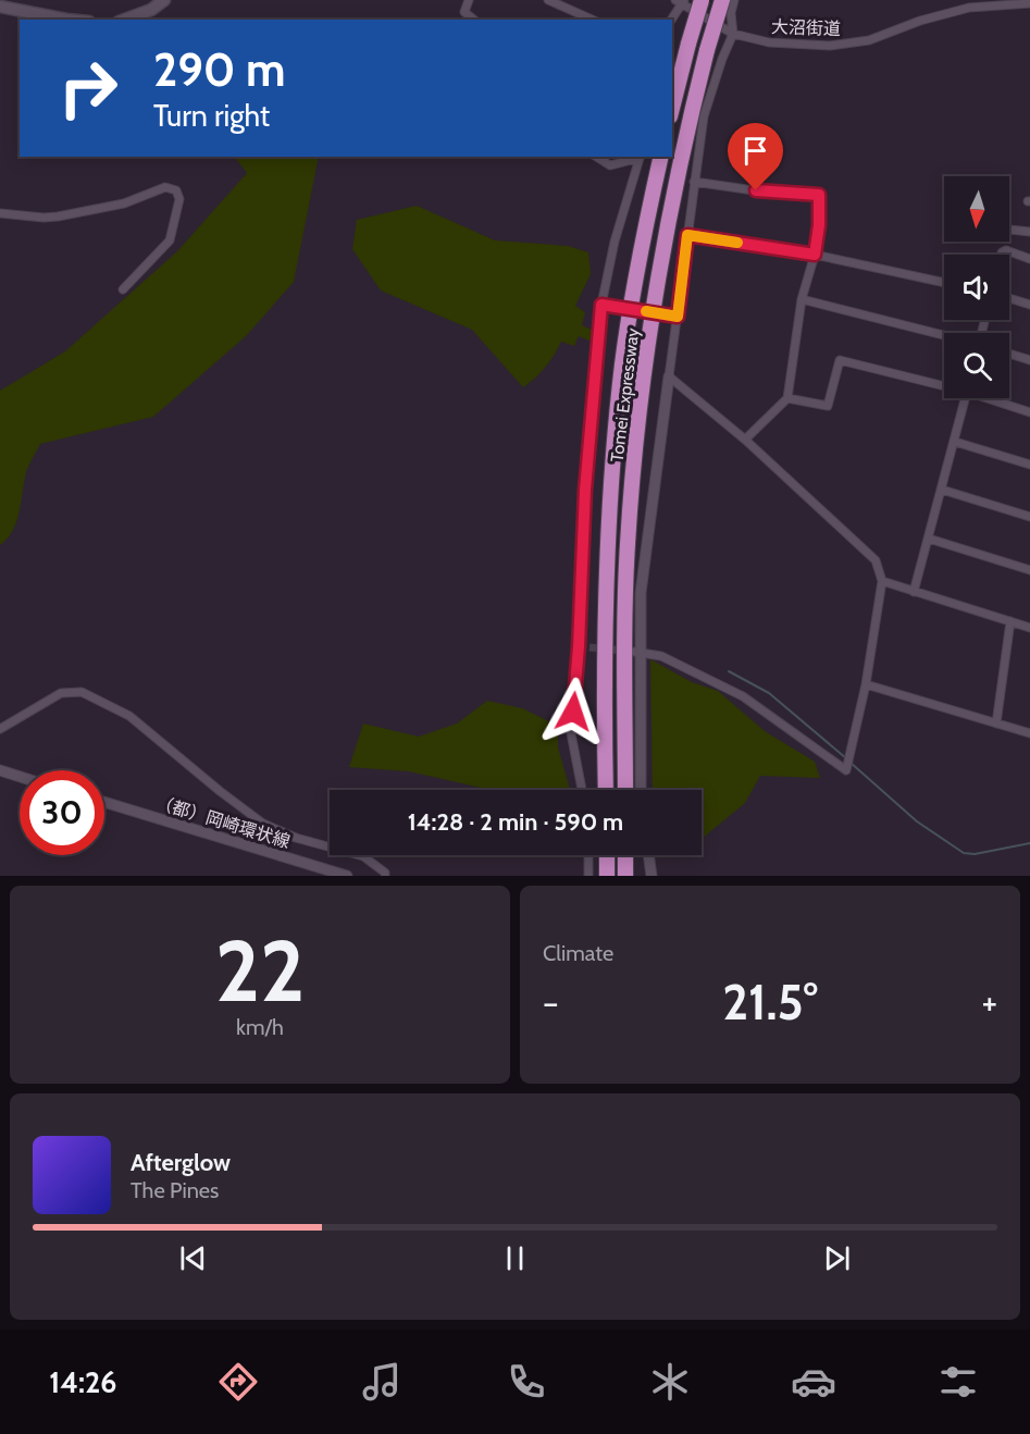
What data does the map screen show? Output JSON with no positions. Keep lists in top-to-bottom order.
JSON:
{
  "streets": {
    "highway": ["Tomei Expressway"],
    "street": ["大沼街道", "（都）岡崎環状線"]
  },
  "north": "bottom",
  "page": {
    "turn": ["290 m", "Turn right"],
    "limit": "30",
    "trip": "14:28 · 2 min · 590 m",
    "tile": [
      ["22", "km/h"],
      "Climate"
    ],
    "heat": ["−", "21.5°", "+"],
    "song": ["Afterglow", "The Pines"],
    "tabs": "14:26"
  }
}
